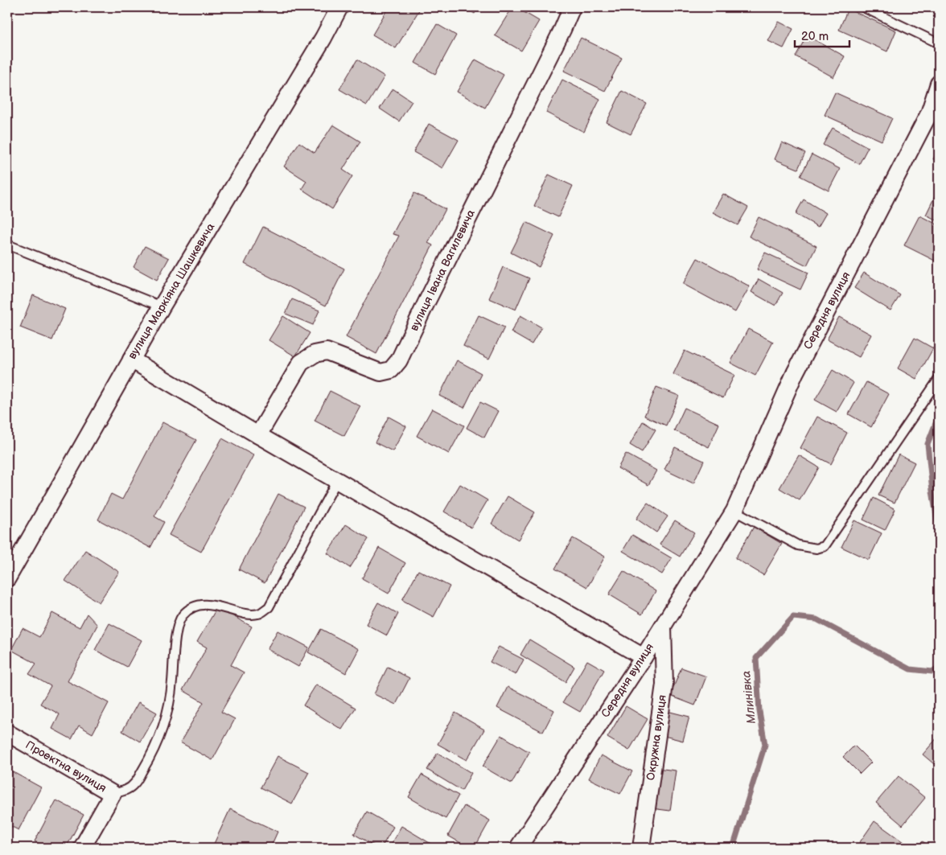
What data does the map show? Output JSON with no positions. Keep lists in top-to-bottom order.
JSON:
{
  "streets": {
    "street": [
      "вулиця Івана Вагилевича",
      "вулиця Маркіяна Шашкевича",
      "Середня вулиця",
      "Окружна вулиця",
      "Проектна вулиця"
    ]
  },
  "crossings": [
    ["Середня вулиця", "Окружна вулиця"]
  ],
  "water": ["Млинівка"],
  "scale_bar": "20 m"
}
